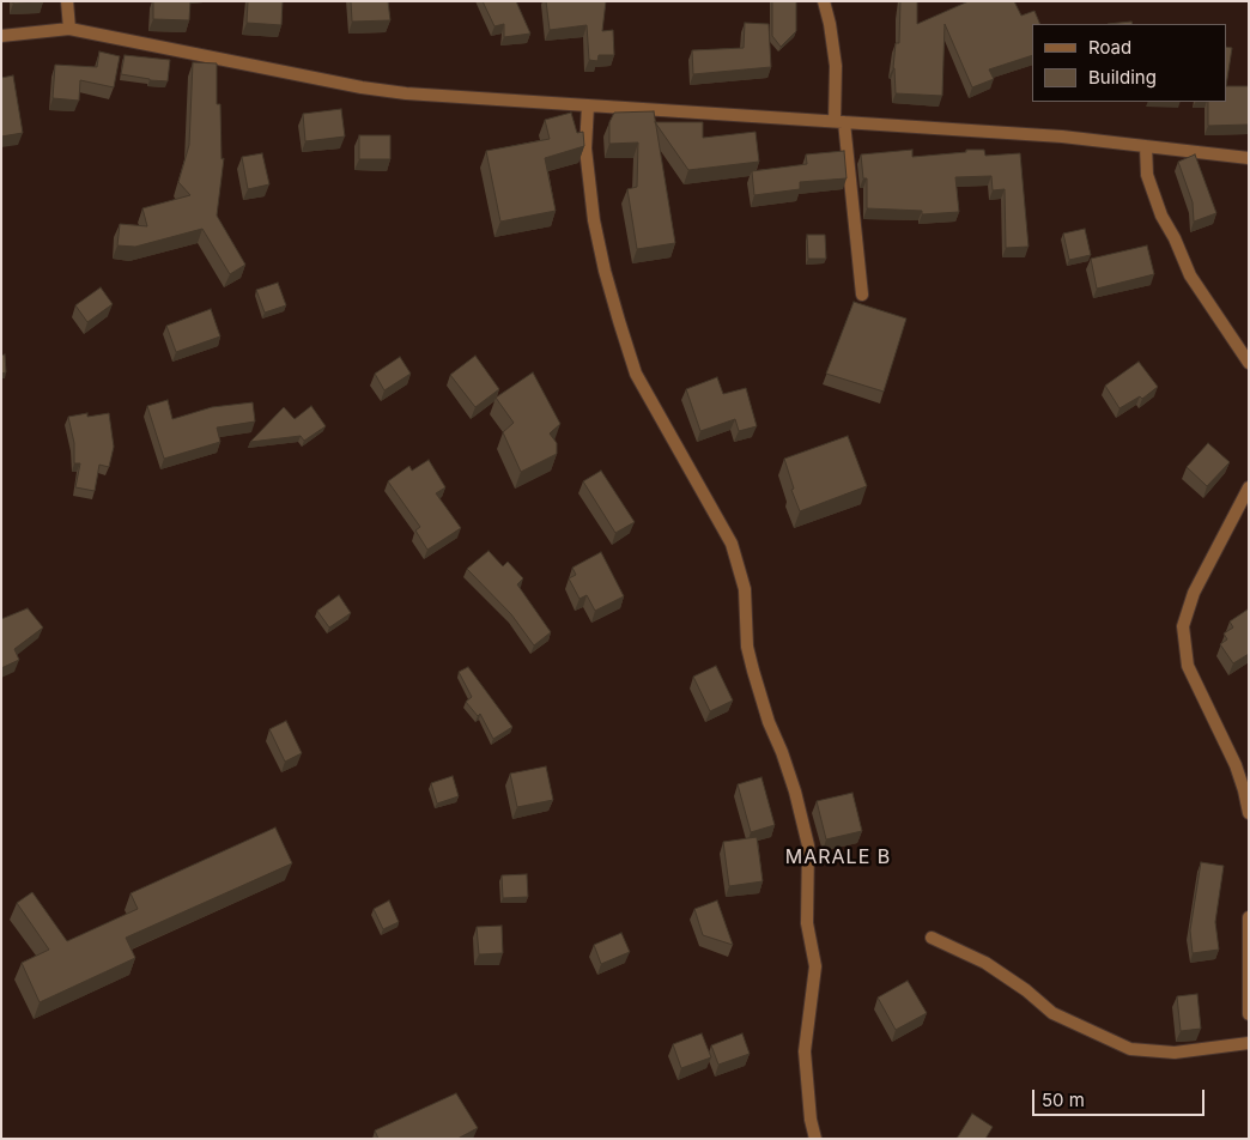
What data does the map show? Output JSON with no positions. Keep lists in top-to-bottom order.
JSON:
{
  "districts": ["MARALE B"],
  "legend": ["Road", "Building"],
  "scale_bar": "50 m"
}
